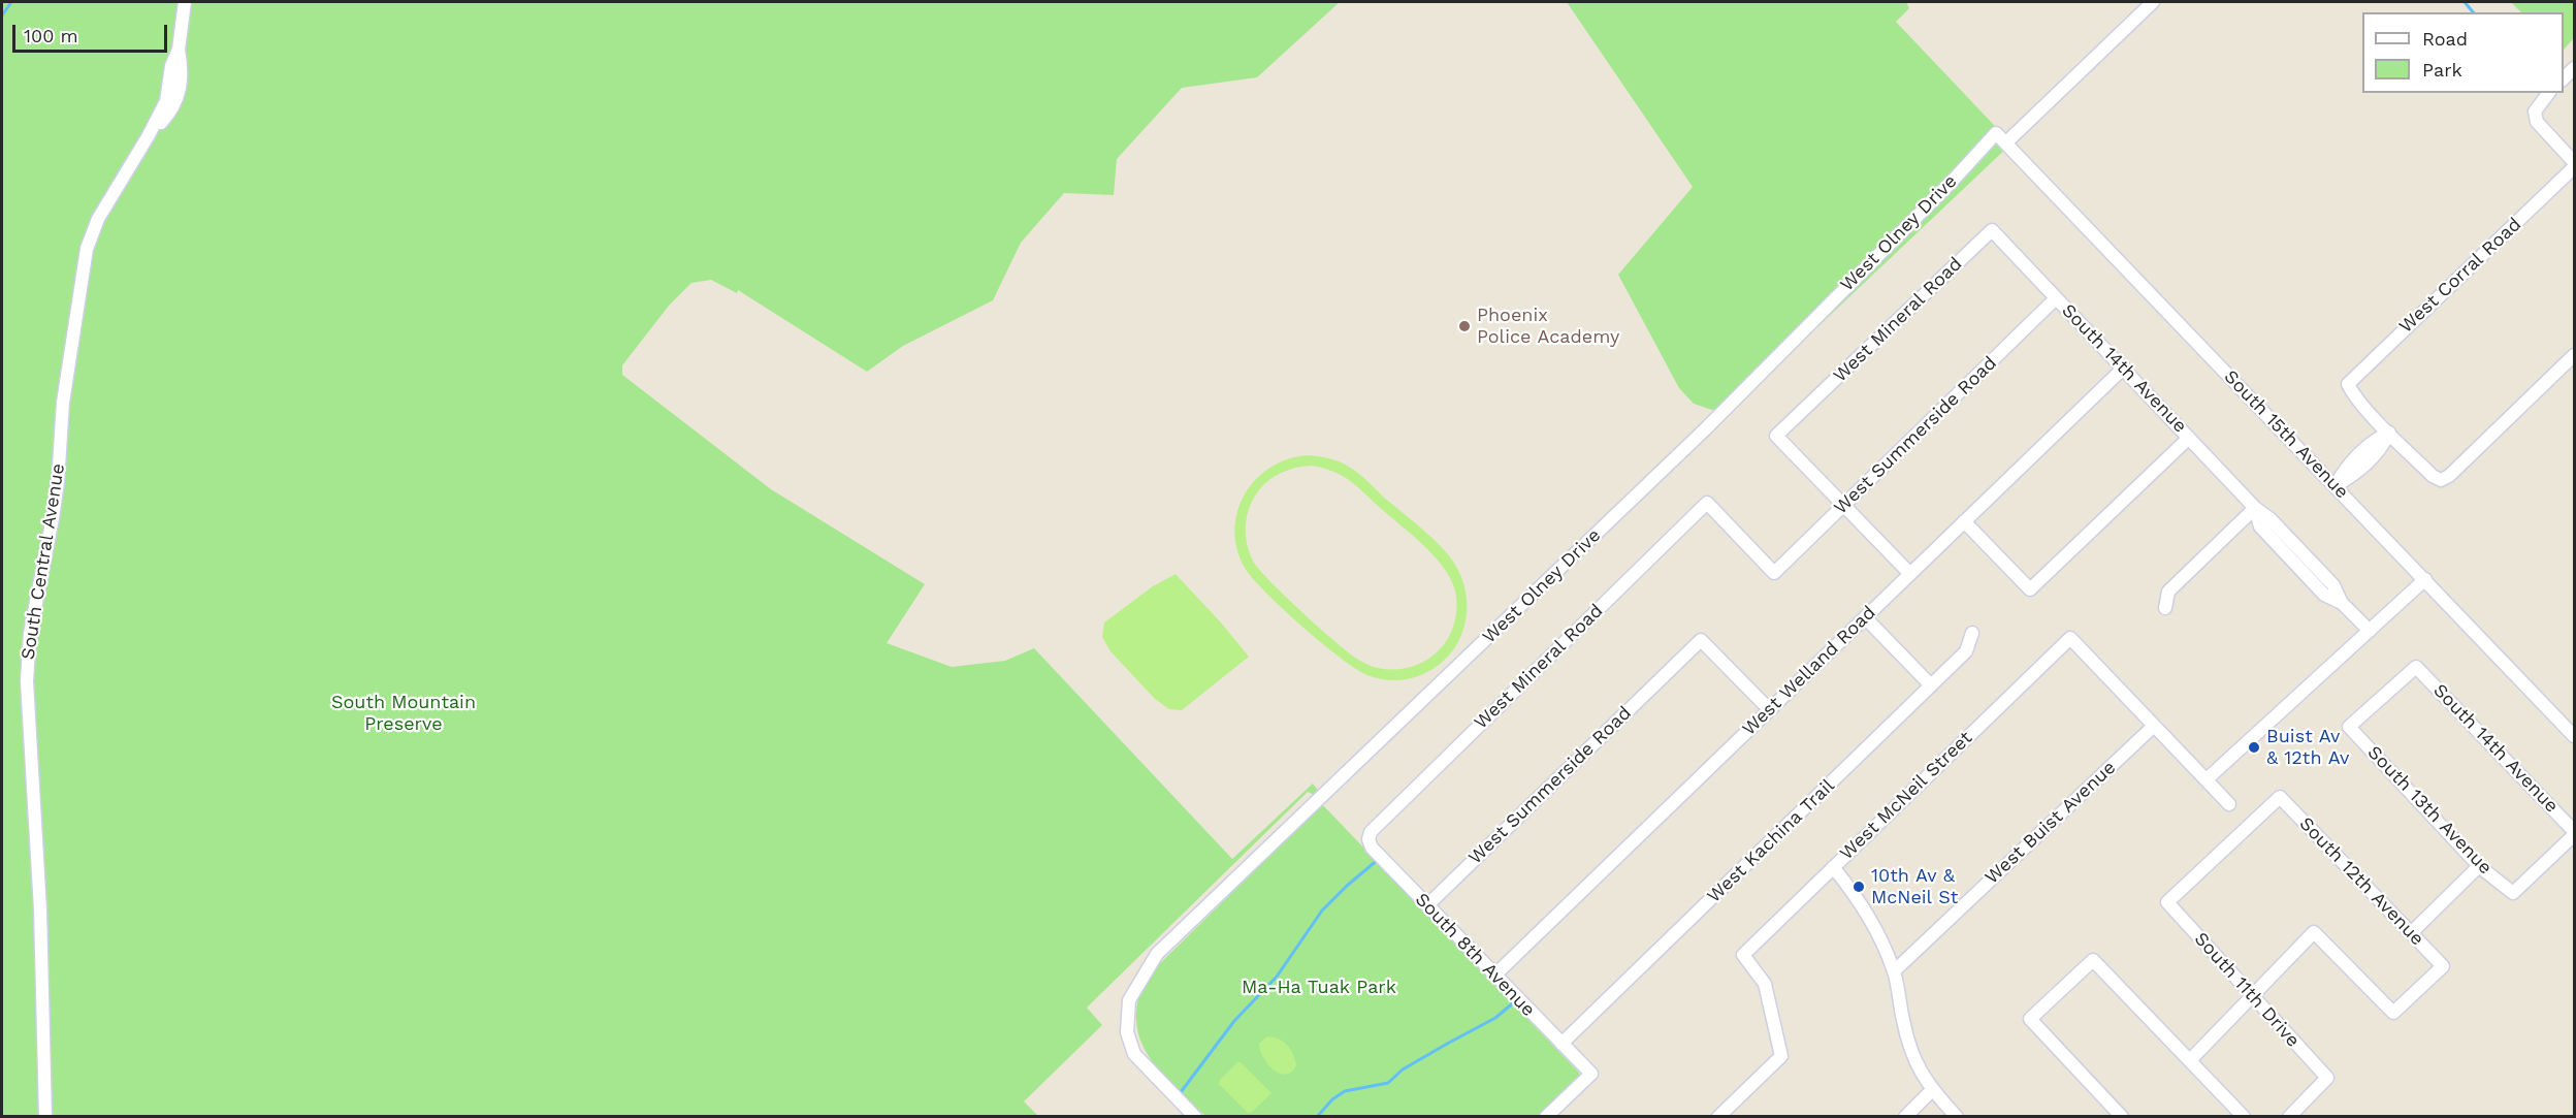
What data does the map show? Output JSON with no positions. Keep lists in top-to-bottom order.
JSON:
{
  "streets": {
    "street": [
      "West Olney Drive",
      "West Corral Road",
      "West Mineral Road",
      "South 14th Avenue",
      "South 15th Avenue",
      "West Summerside Road",
      "South Central Avenue",
      "West Welland Road",
      "West McNeil Street",
      "South 13th Avenue",
      "West Buist Avenue",
      "West Kachina Trail",
      "South 12th Avenue",
      "South 8th Avenue",
      "South 11th Drive"
    ]
  },
  "crossings": [
    ["West Olney Drive", "South 15th Avenue"],
    ["West Mineral Road", "South 14th Avenue"],
    ["West Mineral Road", "West Summerside Road"],
    ["West Mineral Road", "South 8th Avenue"],
    ["South 14th Avenue", "West Summerside Road"],
    ["South 14th Avenue", "West Welland Road"],
    ["South 14th Avenue", "South 13th Avenue"],
    ["West Summerside Road", "West Welland Road"],
    ["West Summerside Road", "South 8th Avenue"],
    ["West Welland Road", "South 8th Avenue"],
    ["West McNeil Street", "West Buist Avenue"],
    ["West Kachina Trail", "South 8th Avenue"],
    ["South 12th Avenue", "South 11th Drive"]
  ],
  "parks": ["South Mountain Preserve", "Ma-Ha Tuak Park"],
  "places": ["Phoenix Police Academy", "Buist Av & 12th Av", "10th Av & McNeil St"],
  "legend": ["Road", "Park"],
  "scale_bar": "100 m"
}
